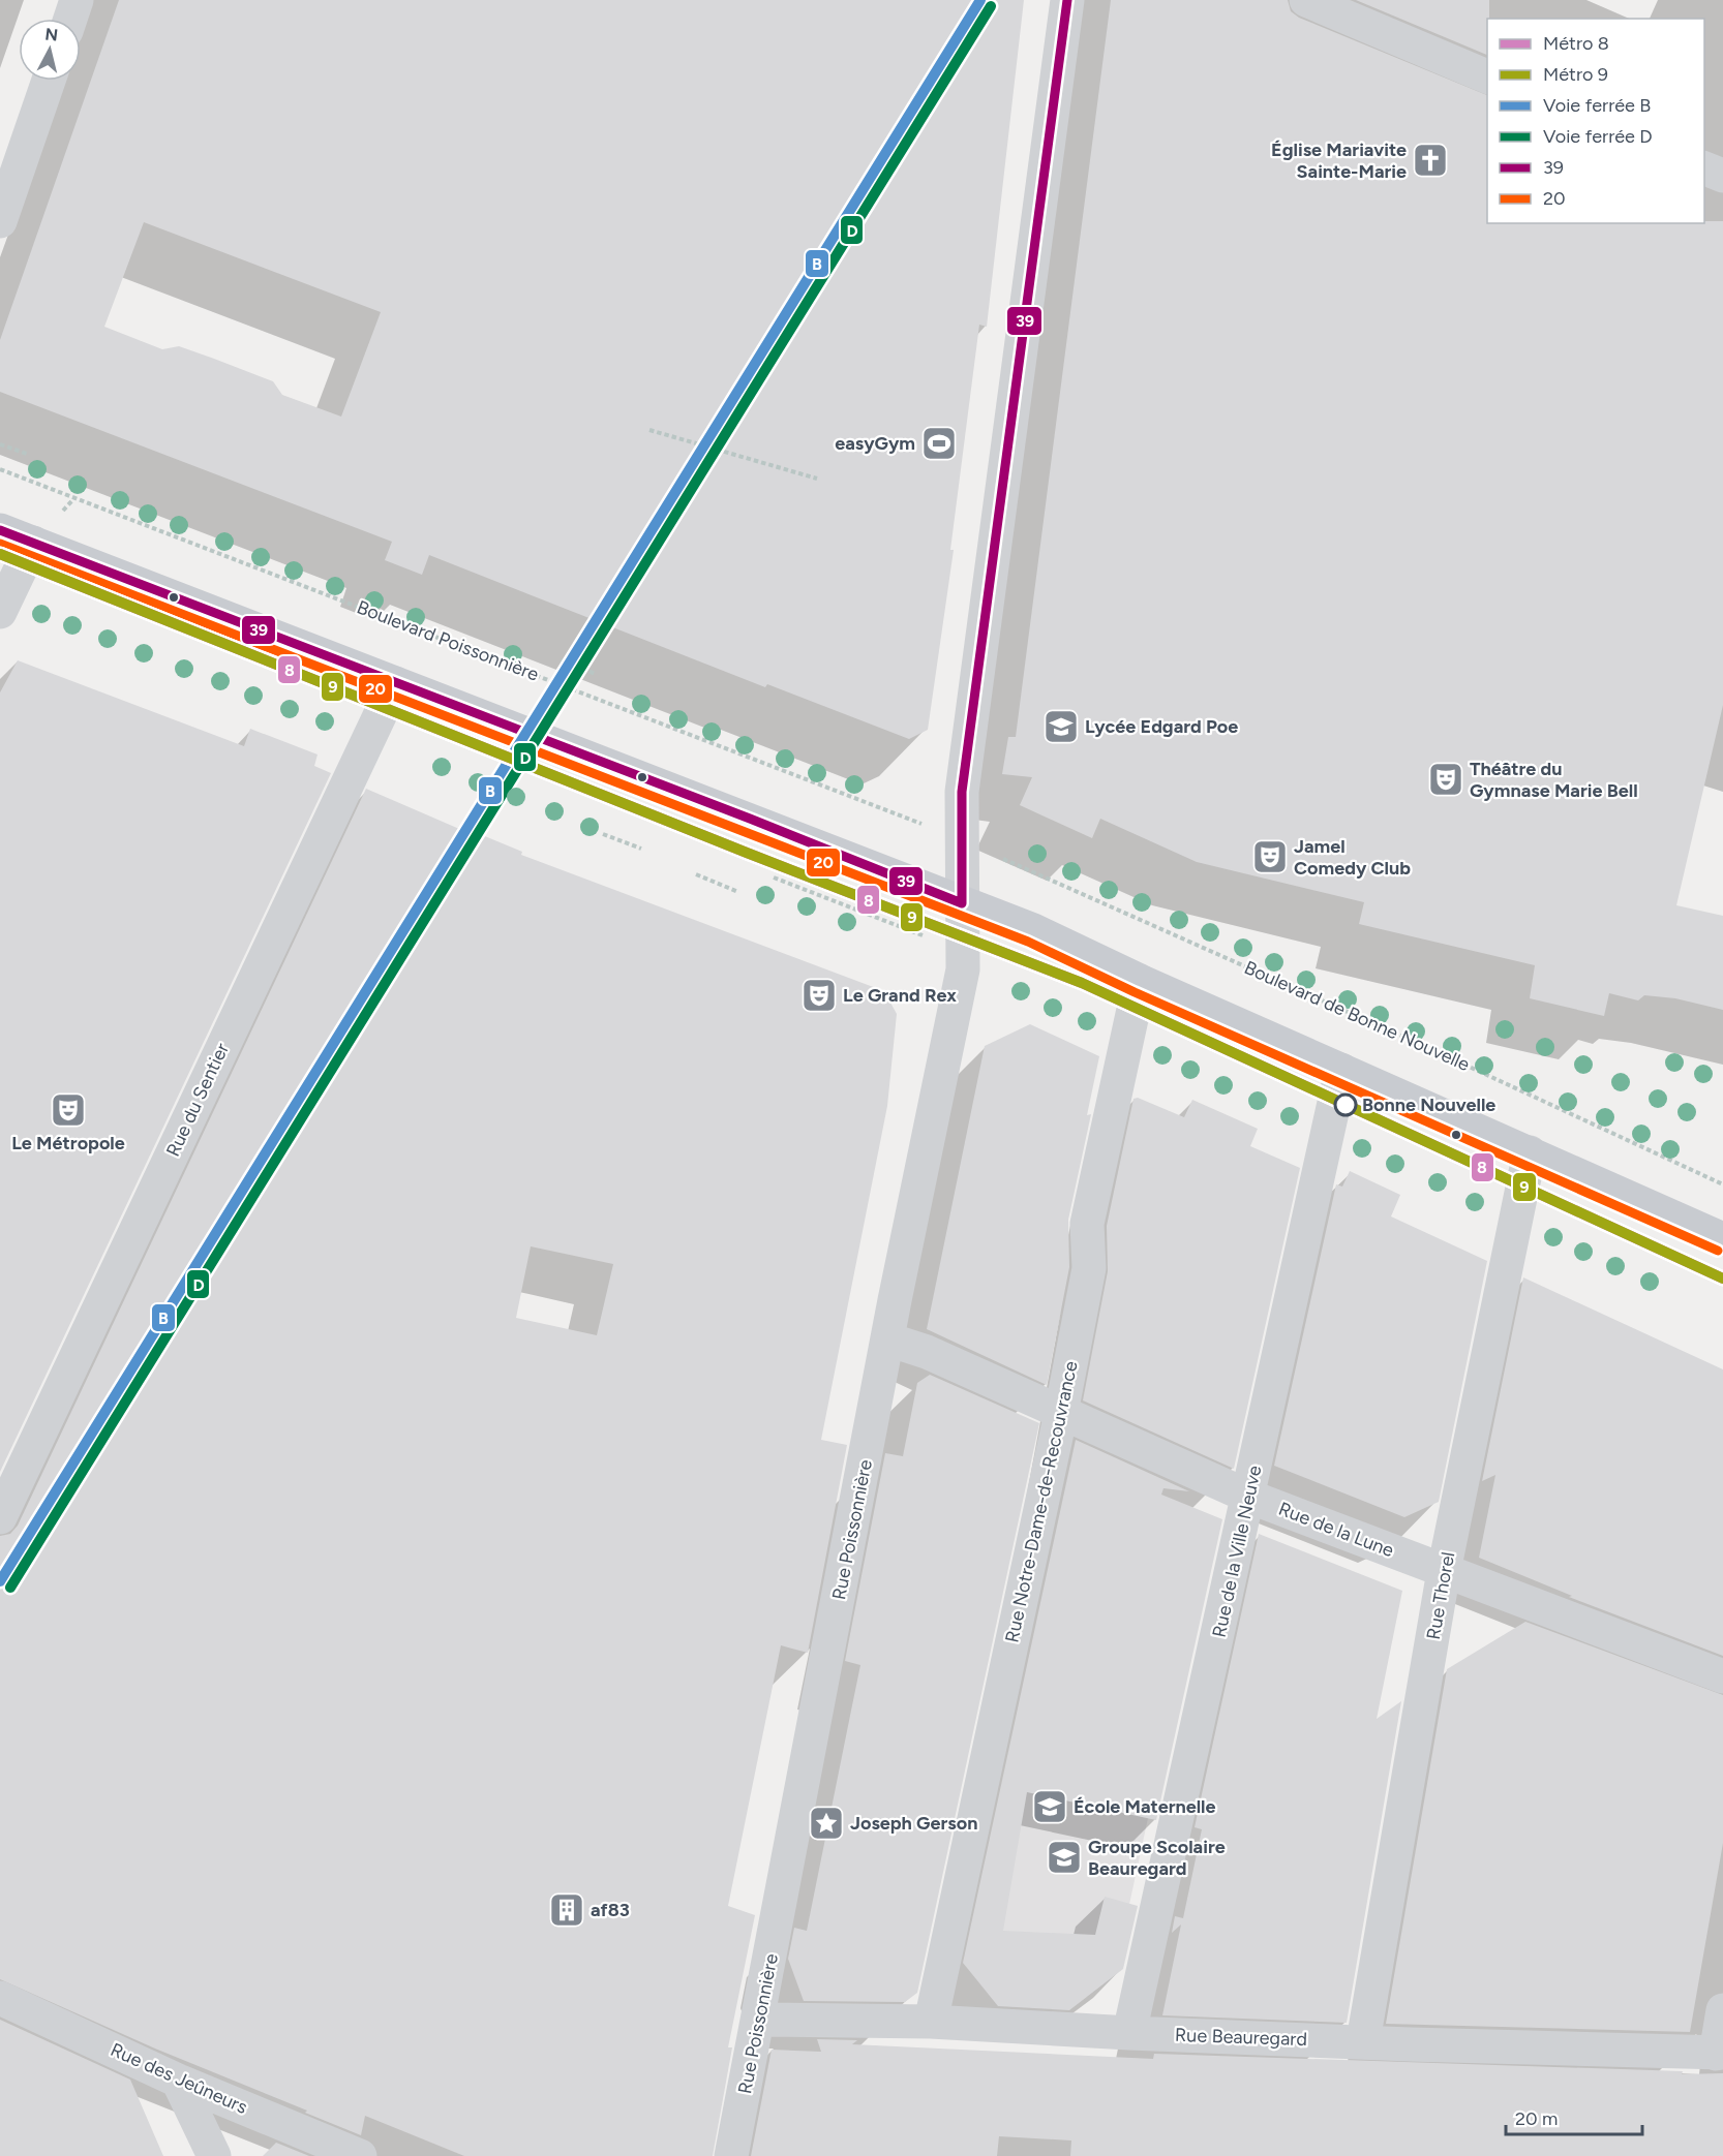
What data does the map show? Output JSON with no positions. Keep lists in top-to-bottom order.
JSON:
{
  "streets": {
    "street": [
      "Rue du Sentier",
      "Rue Notre-Dame-de-Recouvrance",
      "Rue Poissonnière",
      "Rue de la Lune",
      "Rue de la Ville Neuve",
      "Rue Thorel",
      "Rue Beauregard",
      "Rue des Jeûneurs"
    ],
    "path": ["Boulevard Poissonnière", "Boulevard de Bonne Nouvelle"]
  },
  "crossings": [
    ["Rue Notre-Dame-de-Recouvrance", "Rue de la Lune"],
    ["Rue Notre-Dame-de-Recouvrance", "Rue Beauregard"],
    ["Rue Poissonnière", "Rue de la Lune"],
    ["Rue Poissonnière", "Rue Beauregard"],
    ["Rue de la Lune", "Rue de la Ville Neuve"],
    ["Rue de la Lune", "Rue Thorel"],
    ["Rue de la Ville Neuve", "Rue Beauregard"],
    ["Rue Thorel", "Rue Beauregard"]
  ],
  "places": {
    "church": ["Église Mariavite Sainte-Marie"],
    "sports": ["easyGym"],
    "school or university": ["Lycée Edgard Poe", "École Maternelle", "Groupe Scolaire Beauregard"],
    "theatre": [
      "Théâtre du Gymnase Marie Bell",
      "Jamel Comedy Club",
      "Le Grand Rex",
      "Le Métropole"
    ],
    "other": ["Bonne Nouvelle"],
    "place": ["Joseph Gerson"],
    "building": ["af83"]
  },
  "lines": [
    "rail line B",
    "transit line 39",
    "rail line D",
    "transit line 20",
    "metro line 8",
    "metro line 9"
  ],
  "legend": [
    "Métro 8",
    "Métro 9",
    "Voie ferrée B",
    "Voie ferrée D",
    "39",
    "20"
  ],
  "scale_bar": "20 m",
  "north": "top"
}
